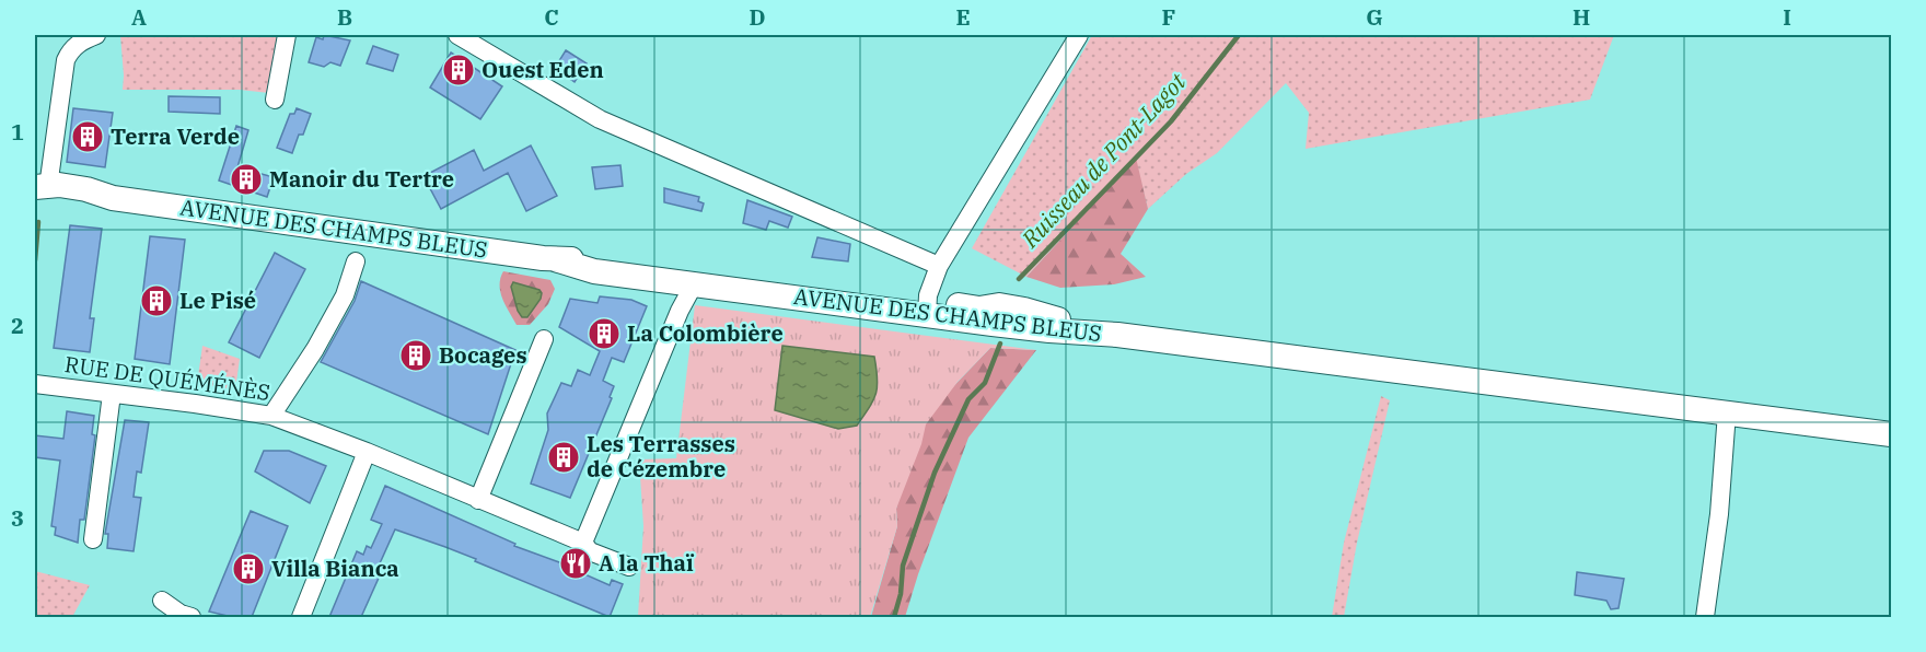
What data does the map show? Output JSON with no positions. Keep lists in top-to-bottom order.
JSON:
{
  "streets": {
    "main road": ["AVENUE DES CHAMPS BLEUS"],
    "street": ["RUE DE QUÉMÉNÈS"]
  },
  "water": ["Ruisseau de Pont-Lagot"],
  "places": {
    "building": [
      "Ouest Eden",
      "Terra Verde",
      "Manoir du Tertre",
      "Le Pisé",
      "La Colombière",
      "Bocages",
      "Les Terrasses de Cézembre",
      "Villa Bianca"
    ],
    "restaurant": ["A la Thaï"]
  },
  "grid": {
    "columns": [
      "A",
      "B",
      "C",
      "D",
      "E",
      "F",
      "G",
      "H",
      "I"
    ],
    "rows": ["1", "2", "3"]
  }
}
